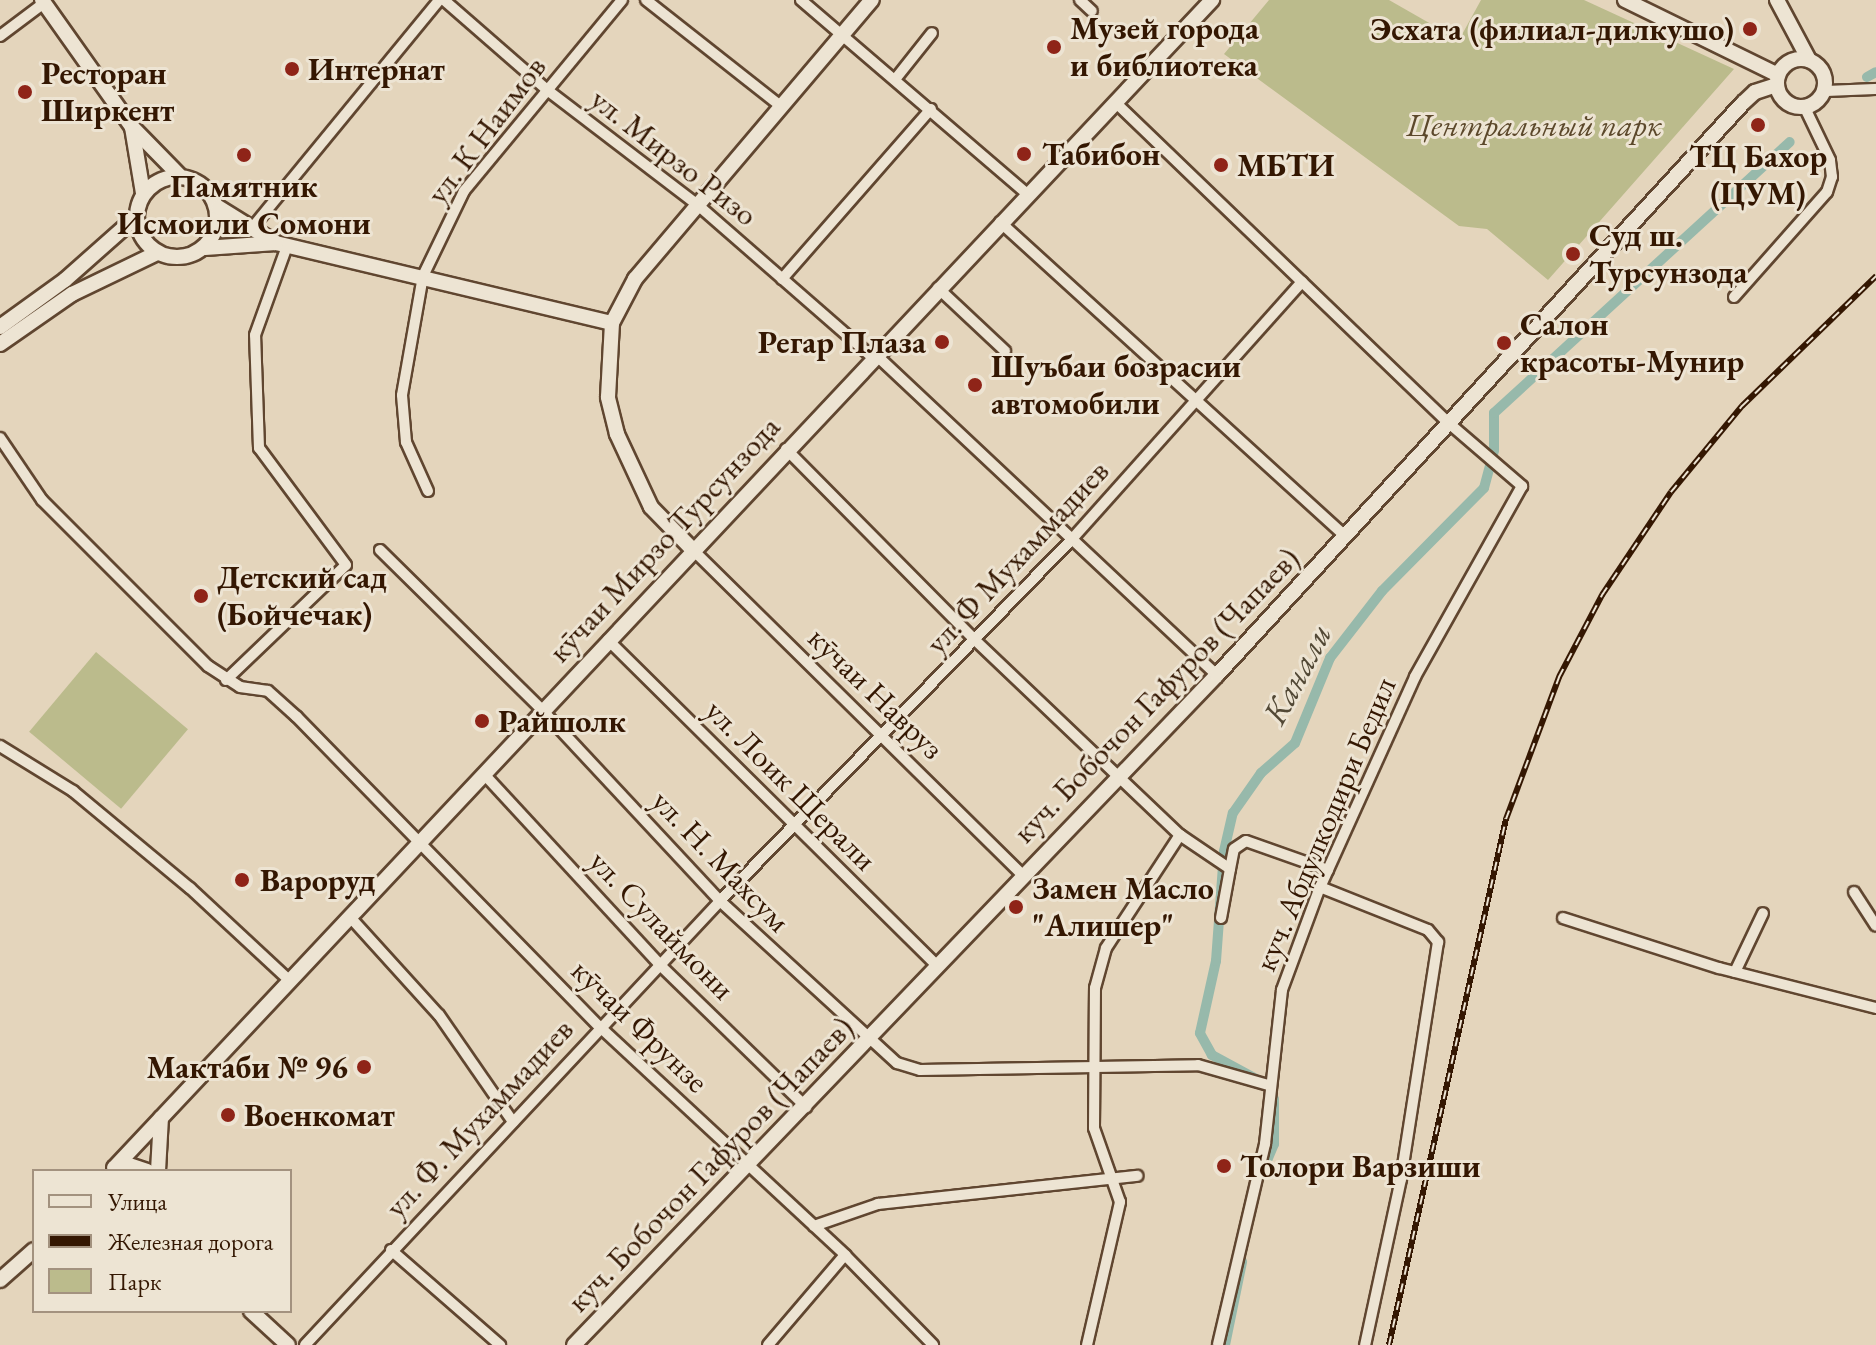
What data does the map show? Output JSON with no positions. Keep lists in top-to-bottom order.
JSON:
{
  "streets": {
    "street": [
      "ул. К Наимов",
      "ул. Мирзо Ризо",
      "кӯчаи Мирзо Турсунзода",
      "ул. Ф Мухаммадиев",
      "кӯчаи Навруз",
      "куч. Бобочон Гафуров (Чапаев)",
      "ул. Лоик Шерали",
      "куч. Абдулкодири Бедил",
      "ул. Н. Махсум",
      "ул. Сулаймони",
      "кӯчаи Фрунзе",
      "ул. Ф. Мухаммадиев"
    ]
  },
  "crossings": [
    ["ул. К Наимов", "ул. Мирзо Ризо"],
    ["ул. Мирзо Ризо", "кӯчаи Мирзо Турсунзода"],
    ["ул. Мирзо Ризо", "ул. Ф Мухаммадиев"],
    ["ул. Мирзо Ризо", "куч. Бобочон Гафуров (Чапаев)"],
    ["кӯчаи Мирзо Турсунзода", "кӯчаи Навруз"],
    ["кӯчаи Мирзо Турсунзода", "ул. Лоик Шерали"],
    ["кӯчаи Мирзо Турсунзода", "куч. Абдулкодири Бедил"],
    ["кӯчаи Мирзо Турсунзода", "ул. Н. Махсум"],
    ["кӯчаи Мирзо Турсунзода", "ул. Сулаймони"],
    ["кӯчаи Мирзо Турсунзода", "кӯчаи Фрунзе"],
    ["ул. Ф Мухаммадиев", "кӯчаи Навруз"],
    ["ул. Ф Мухаммадиев", "ул. Лоик Шерали"],
    ["ул. Ф Мухаммадиев", "куч. Абдулкодири Бедил"],
    ["ул. Ф Мухаммадиев", "ул. Ф. Мухаммадиев"],
    ["кӯчаи Навруз", "куч. Бобочон Гафуров (Чапаев)"],
    ["куч. Бобочон Гафуров (Чапаев)", "ул. Лоик Шерали"],
    ["куч. Бобочон Гафуров (Чапаев)", "куч. Абдулкодири Бедил"],
    ["куч. Бобочон Гафуров (Чапаев)", "ул. Н. Махсум"],
    ["куч. Бобочон Гафуров (Чапаев)", "ул. Сулаймони"],
    ["куч. Бобочон Гафуров (Чапаев)", "кӯчаи Фрунзе"],
    ["ул. Лоик Шерали", "ул. Ф. Мухаммадиев"],
    ["куч. Абдулкодири Бедил", "ул. Н. Махсум"],
    ["ул. Н. Махсум", "ул. Ф. Мухаммадиев"],
    ["ул. Сулаймони", "ул. Ф. Мухаммадиев"],
    ["кӯчаи Фрунзе", "ул. Ф. Мухаммадиев"]
  ],
  "water": ["Канали"],
  "parks": ["Центральный парк"],
  "places": [
    "Эсхата (филиал-дилкушо)",
    "Музей города и библиотека",
    "Интернат",
    "Ресторан Ширкент",
    "ТЦ Бахор (ЦУМ)",
    "Табибон",
    "Памятник Исмоили Сомони",
    "МБТИ",
    "Суд ш. Турсунзода",
    "Регар Плаза",
    "Салон красоты-Мунир",
    "Шуъбаи бозрасии автомобили",
    "Детский сад (Бойчечак)",
    "Райшолк",
    "Вароруд",
    "Замен Масло \"Алишер\"",
    "Мактаби № 96",
    "Военкомат",
    "Толори Варзиши"
  ],
  "legend": ["Улица", "Железная дорога", "Парк"]
}
